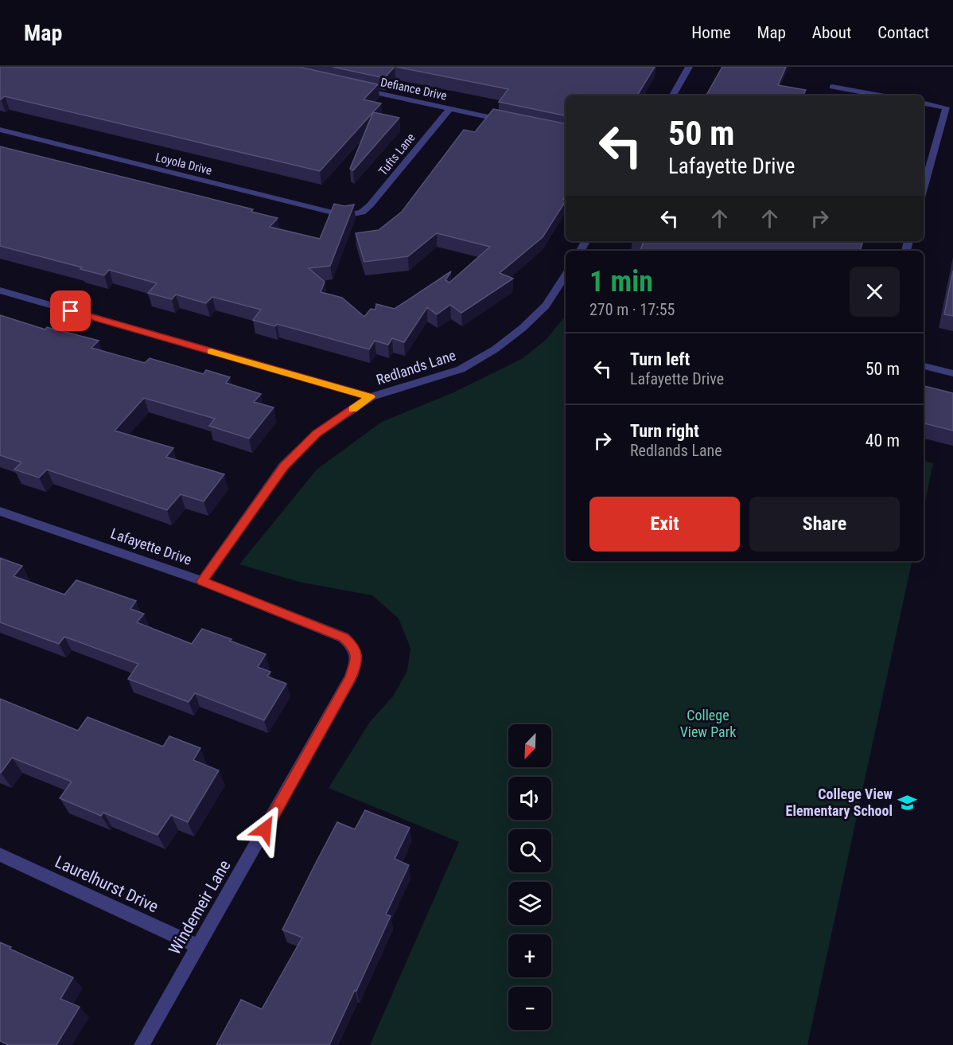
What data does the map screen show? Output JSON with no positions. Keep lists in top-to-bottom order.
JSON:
{
  "streets": {
    "street": [
      "Defiance Drive",
      "Tufts Lane",
      "Loyola Drive",
      "Redlands Lane",
      "Lafayette Drive",
      "Laurelhurst Drive",
      "Windemeir Lane"
    ]
  },
  "crossings": [
    ["Defiance Drive", "Tufts Lane"],
    ["Tufts Lane", "Loyola Drive"],
    ["Redlands Lane", "Lafayette Drive"],
    ["Lafayette Drive", "Windemeir Lane"],
    ["Laurelhurst Drive", "Windemeir Lane"]
  ],
  "parks": ["College View Park"],
  "places": {
    "school or university": ["College View Elementary School"]
  },
  "north": "bottom left",
  "page": {
    "header": "Map",
    "nav": [
      "Home",
      "Map",
      "About",
      "Contact"
    ],
    "turn": ["50 m", "Lafayette Drive"],
    "heading": ["1 min", "270 m · 17:55"],
    "list": [
      {
        "name": "Turn left",
        "note": "Lafayette Drive",
        "value": "50 m"
      },
      {
        "name": "Turn right",
        "note": "Redlands Lane",
        "value": "40 m"
      }
    ],
    "buttons": ["Exit", "Share"],
    "map_buttons": ["+", "−"]
  }
}
